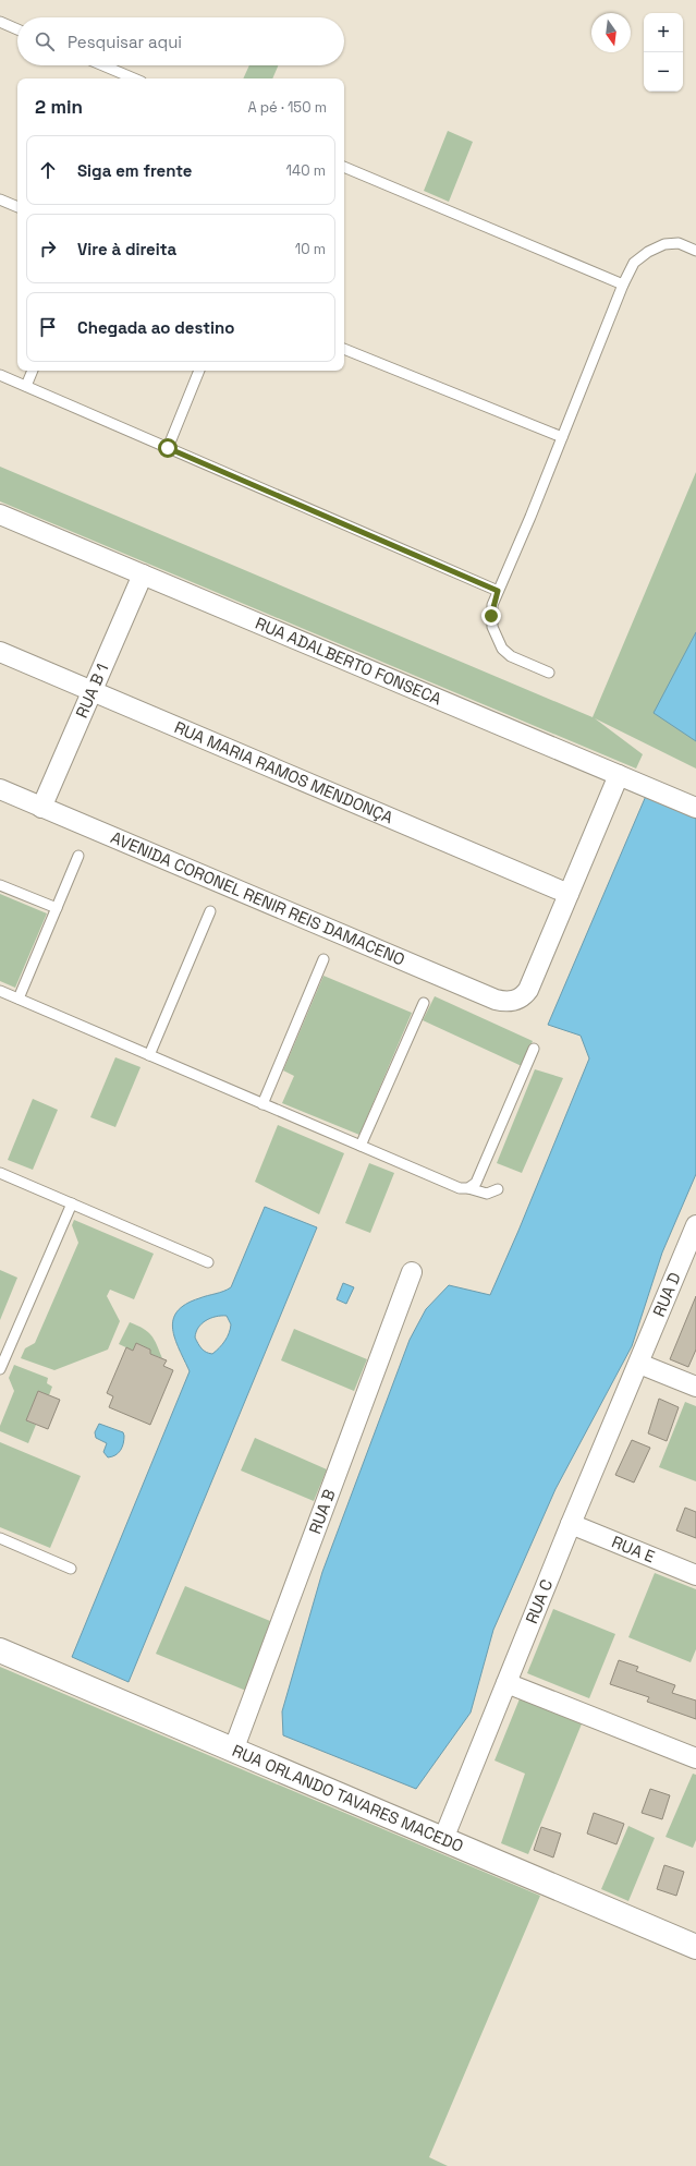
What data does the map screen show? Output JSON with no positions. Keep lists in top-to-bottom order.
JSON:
{
  "streets": {
    "street": [
      "RUA ADALBERTO FONSECA",
      "RUA B 1",
      "RUA MARIA RAMOS MENDONÇA",
      "AVENIDA CORONEL RENIR REIS DAMACENO",
      "RUA D",
      "RUA B",
      "RUA E",
      "RUA C",
      "RUA ORLANDO TAVARES MACEDO"
    ]
  },
  "crossings": [
    ["RUA ADALBERTO FONSECA", "RUA B 1"],
    ["RUA B 1", "RUA MARIA RAMOS MENDONÇA"],
    ["RUA B 1", "AVENIDA CORONEL RENIR REIS DAMACENO"],
    ["RUA MARIA RAMOS MENDONÇA", "AVENIDA CORONEL RENIR REIS DAMACENO"],
    ["RUA D", "RUA C"],
    ["RUA B", "RUA ORLANDO TAVARES MACEDO"],
    ["RUA E", "RUA C"],
    ["RUA C", "RUA ORLANDO TAVARES MACEDO"]
  ],
  "north": "bottom",
  "page": {
    "map_buttons": ["+", "−"],
    "search": "Pesquisar aqui",
    "heading": ["2 min", "A pé · 150 m"],
    "list": [
      ["Siga em frente", "140 m"],
      ["Vire à direita", "10 m"],
      "Chegada ao destino"
    ]
  }
}
